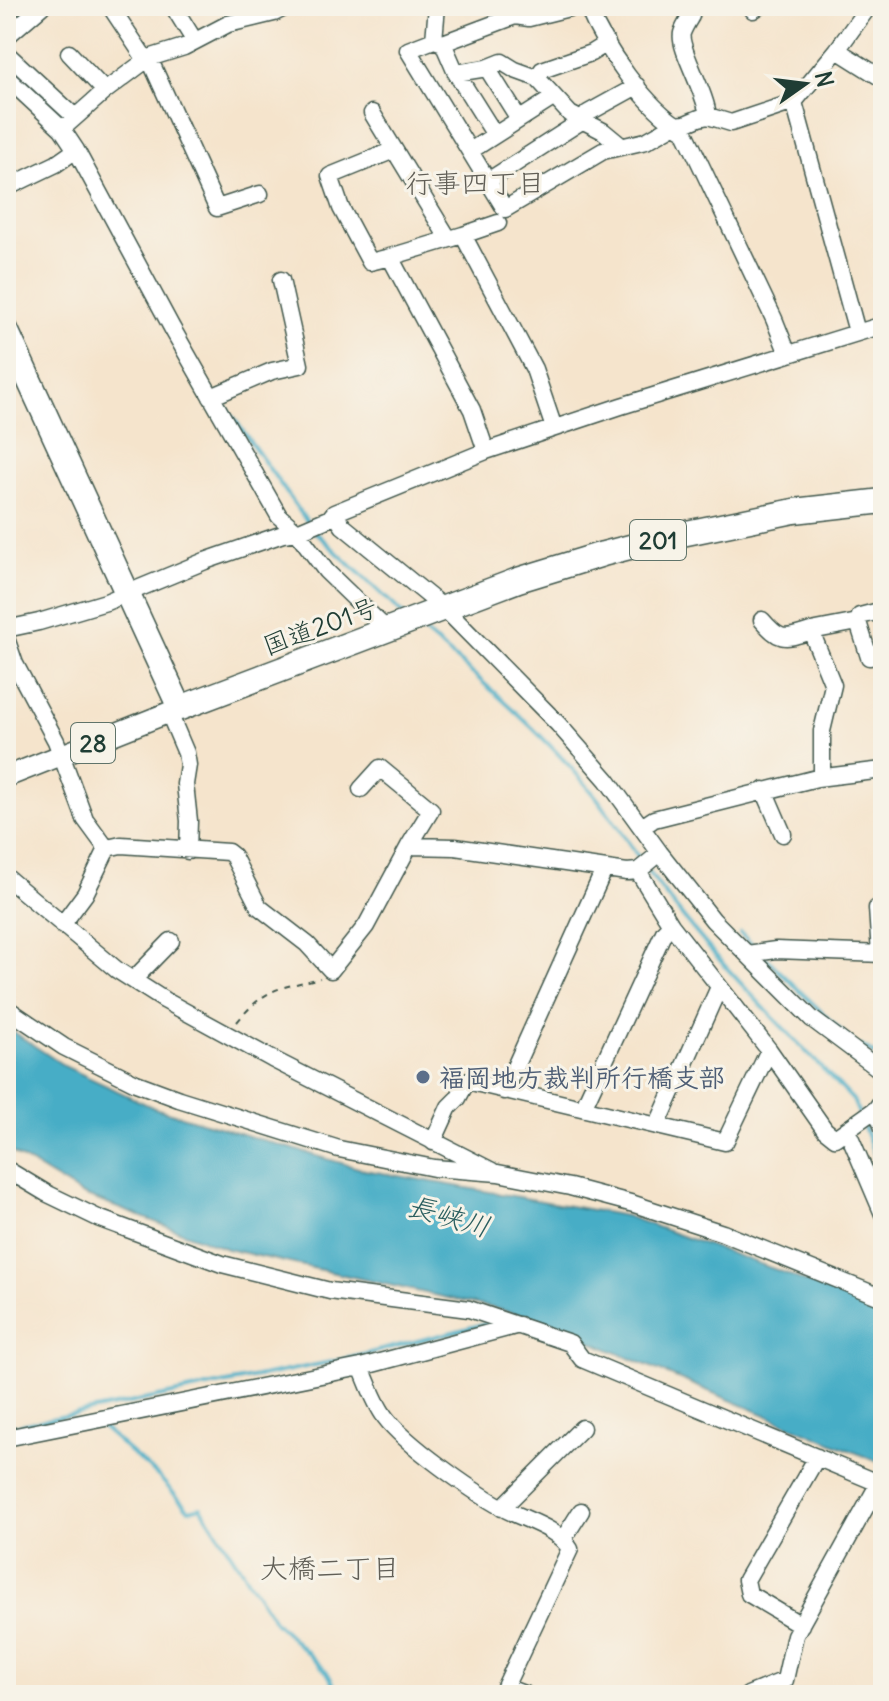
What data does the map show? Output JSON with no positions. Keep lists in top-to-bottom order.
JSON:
{
  "streets": {
    "highway": ["201", "国道201号"],
    "main road": ["28"]
  },
  "crossings": [
    ["国道201号", "28"]
  ],
  "districts": ["行事四丁目", "大橋二丁目"],
  "water": ["長峡川"],
  "places": ["福岡地方裁判所行橋支部"],
  "north": "right"
}
